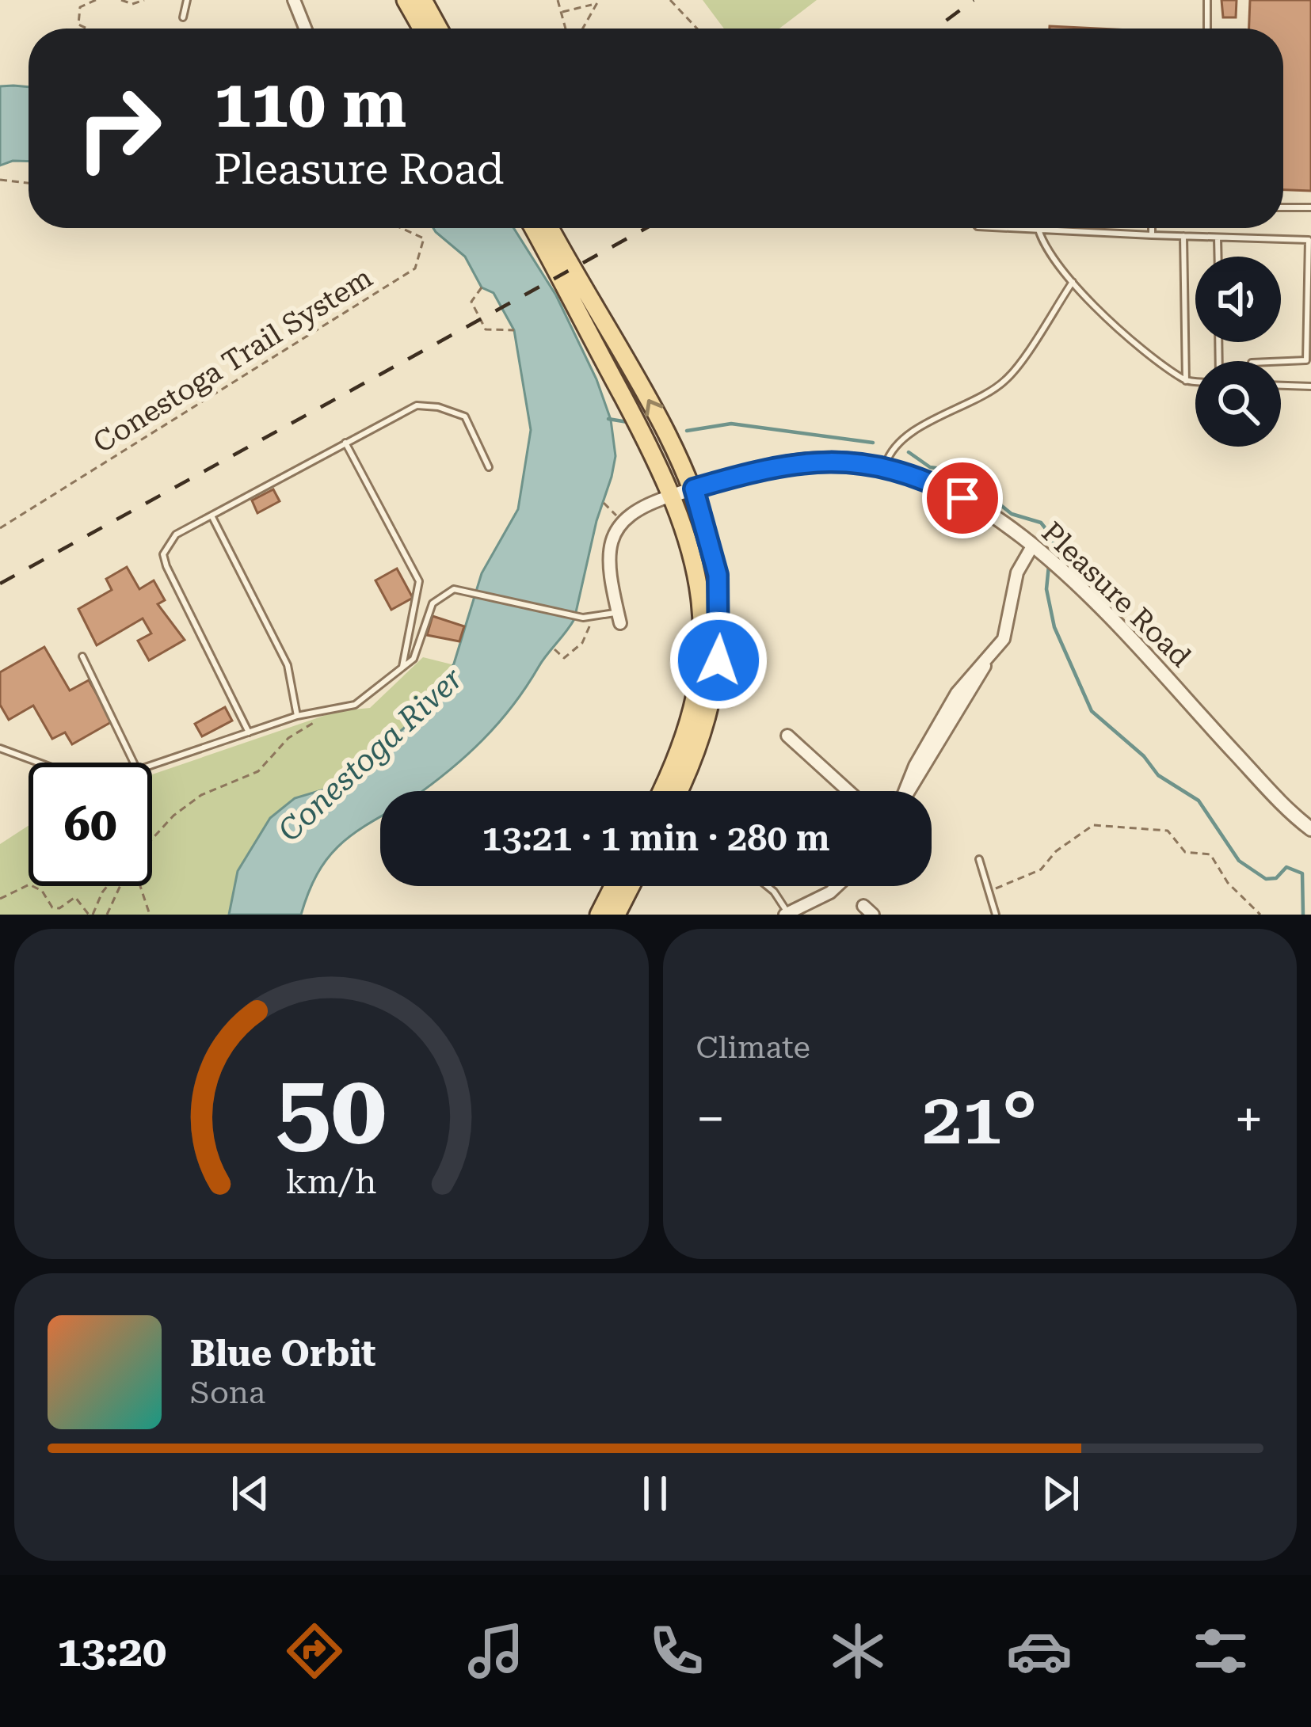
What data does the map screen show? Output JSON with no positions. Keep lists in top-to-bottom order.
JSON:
{
  "streets": {
    "street": ["Pleasure Road"],
    "path": ["Conestoga Trail System"]
  },
  "water": ["Conestoga River"],
  "page": {
    "turn": ["110 m", "Pleasure Road"],
    "limit": "60",
    "trip": "13:21 · 1 min · 280 m",
    "tile": "Climate",
    "heat": ["−", "21°", "+"],
    "song": ["Blue Orbit", "Sona"],
    "tabs": "13:20",
    "gauge": ["50", "km/h"]
  }
}
